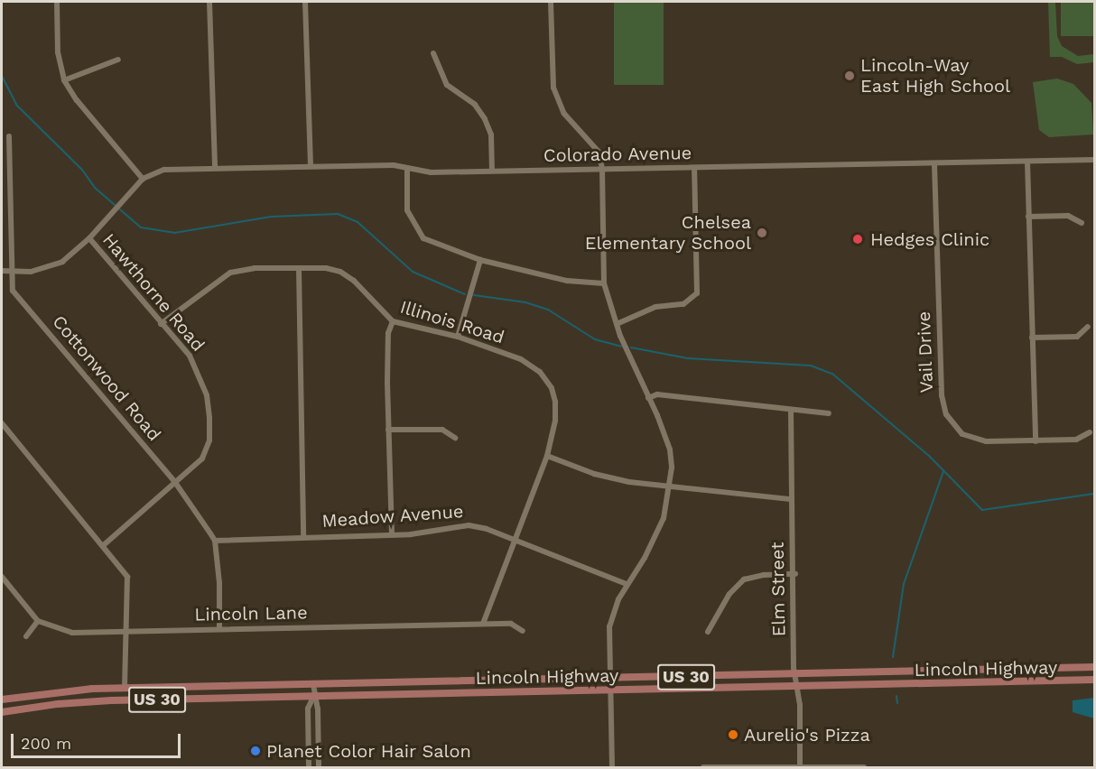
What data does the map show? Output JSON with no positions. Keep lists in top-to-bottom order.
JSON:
{
  "streets": {
    "main road": ["Lincoln Highway", "US 30"],
    "street": [
      "Colorado Avenue",
      "Hawthorne Road",
      "Illinois Road",
      "Vail Drive",
      "Cottonwood Road",
      "Meadow Avenue",
      "Elm Street",
      "Lincoln Lane"
    ]
  },
  "crossings": [
    ["Colorado Avenue", "Vail Drive"],
    ["Hawthorne Road", "Illinois Road"],
    ["Hawthorne Road", "Cottonwood Road"],
    ["Cottonwood Road", "Meadow Avenue"],
    ["Elm Street", "Lincoln Highway"]
  ],
  "places": [
    "Lincoln-Way East High School",
    "Chelsea Elementary School",
    "Hedges Clinic",
    "Aurelio's Pizza",
    "Planet Color Hair Salon"
  ],
  "scale_bar": "200 m"
}
